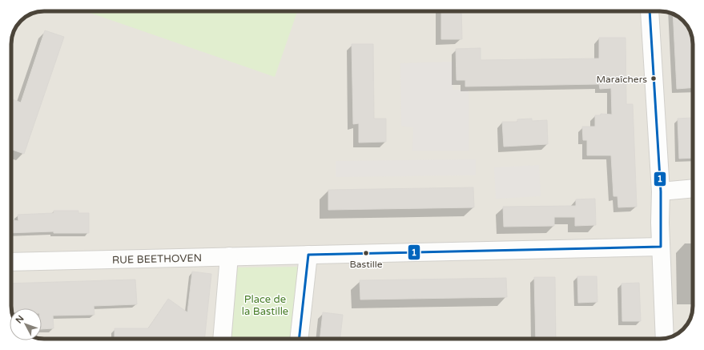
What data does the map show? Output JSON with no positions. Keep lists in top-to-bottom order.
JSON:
{
  "streets": {
    "street": ["RUE BEETHOVEN"]
  },
  "parks": ["Place de la Bastille"],
  "places": ["Maraîchers", "Bastille"],
  "lines": ["transit line 1"],
  "north": "top left"
}
